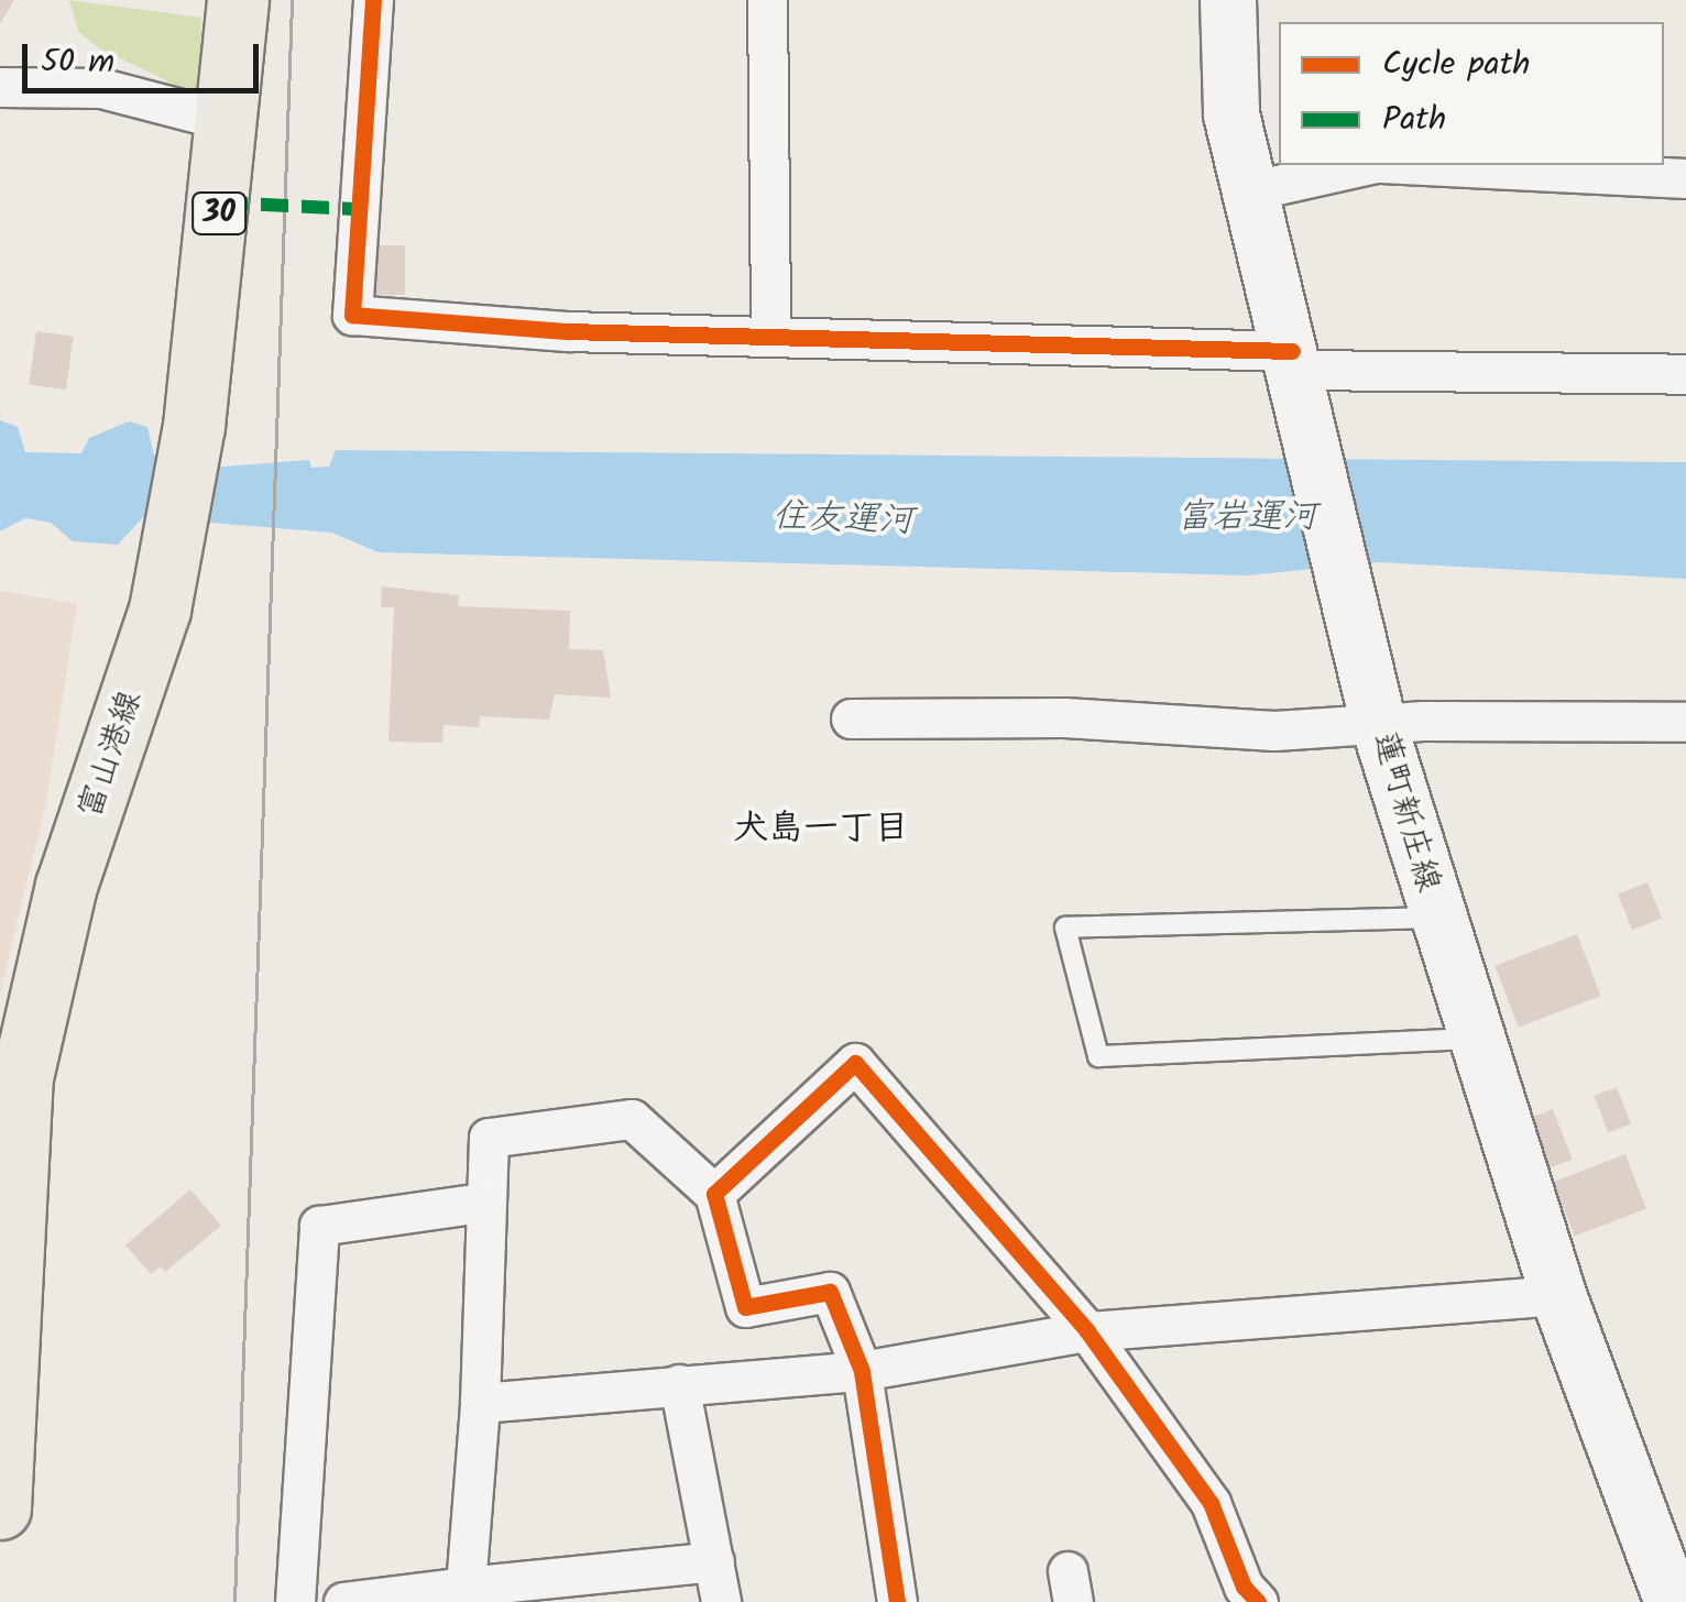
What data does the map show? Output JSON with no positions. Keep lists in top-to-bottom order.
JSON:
{
  "streets": {
    "main road": ["30", "富山港線", "蓮町新庄線"]
  },
  "districts": ["犬島一丁目"],
  "water": ["富岩運河", "住友運河"],
  "legend": ["Cycle path", "Path"],
  "scale_bar": "50 m"
}
